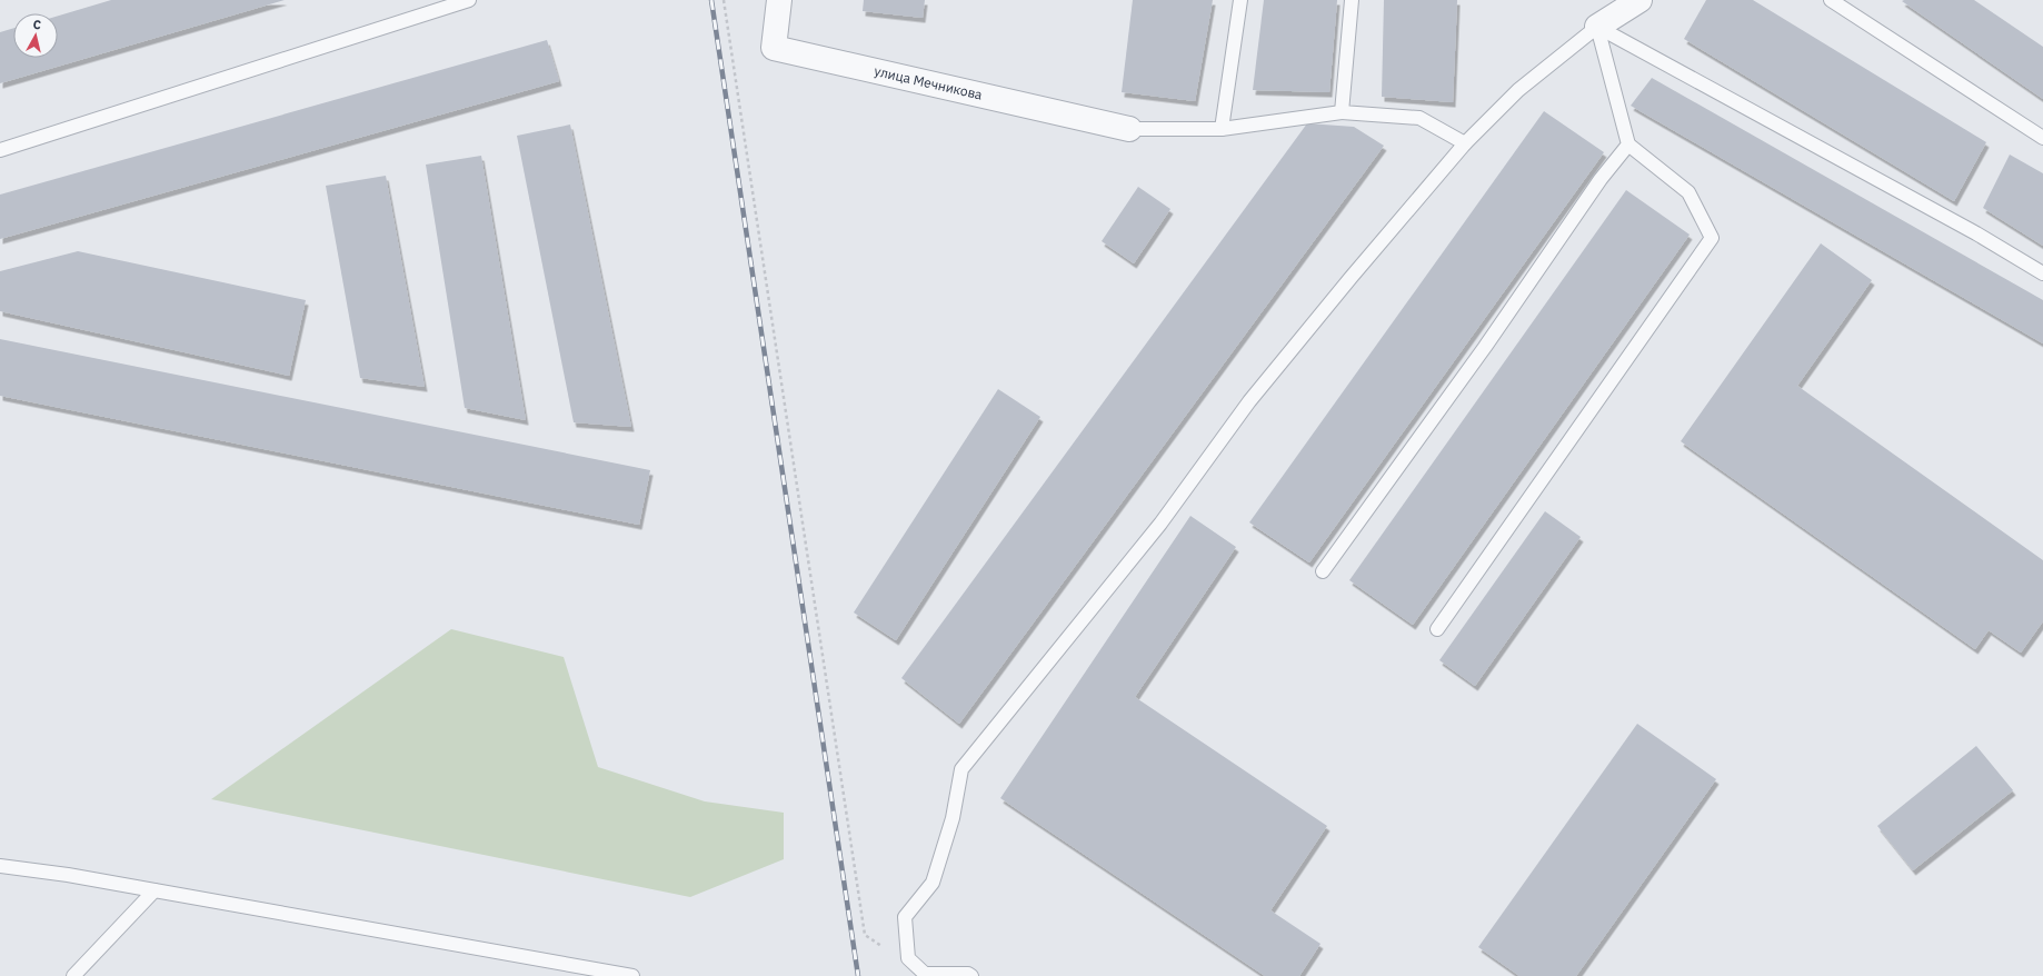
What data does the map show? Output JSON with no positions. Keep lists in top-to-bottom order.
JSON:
{
  "streets": {
    "street": ["улица Мечникова"]
  },
  "north": "top"
}
